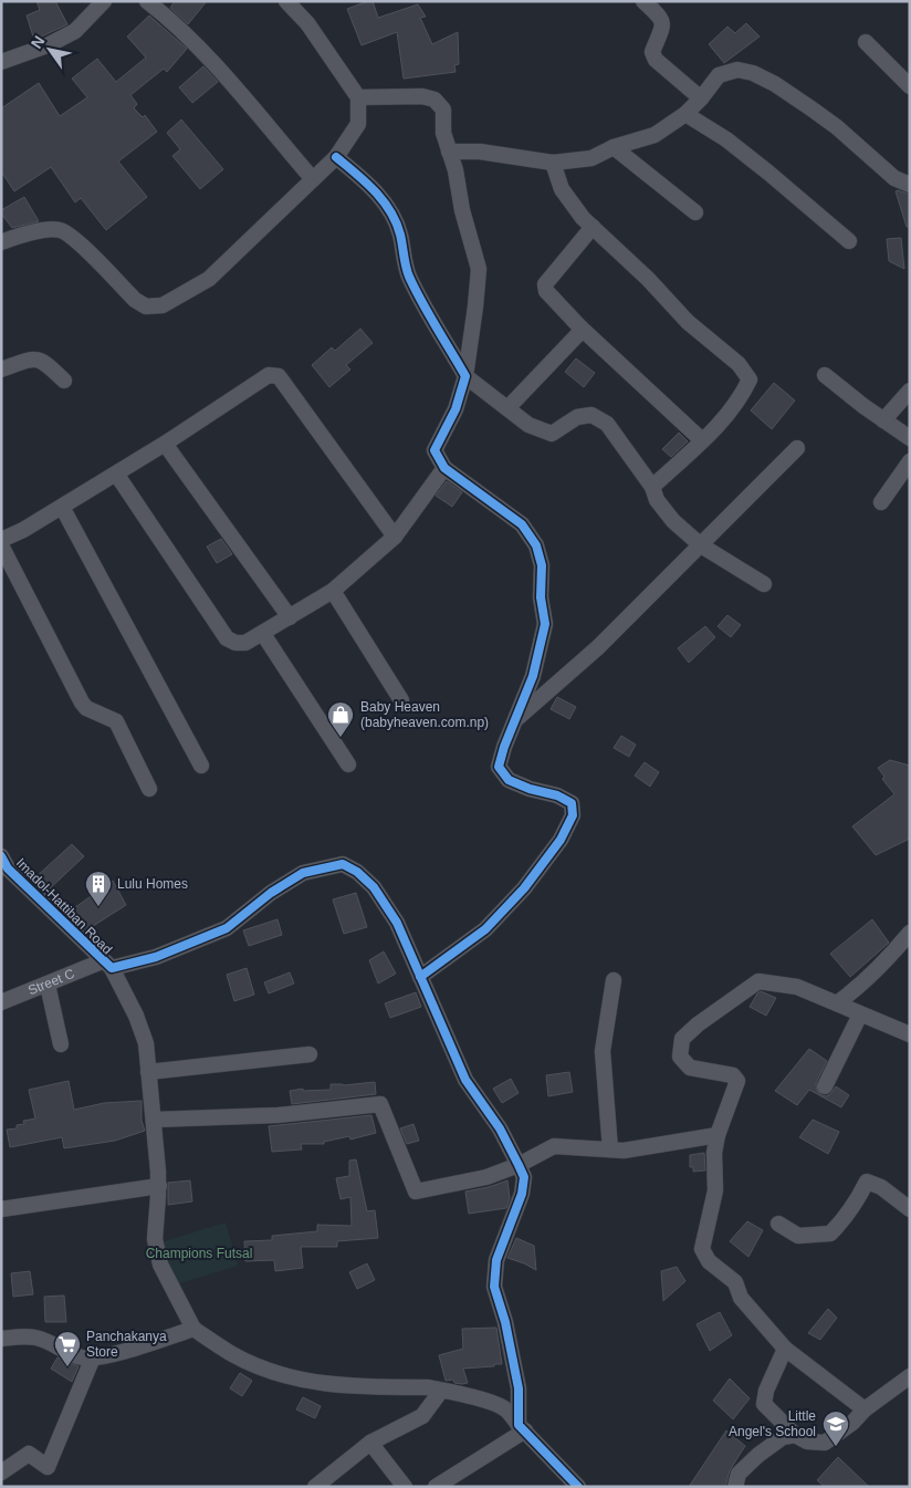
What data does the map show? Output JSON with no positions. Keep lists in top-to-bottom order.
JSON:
{
  "streets": {
    "street": ["Imadol-Hattiban Road", "Street C"]
  },
  "crossings": [
    ["Imadol-Hattiban Road", "Street C"]
  ],
  "parks": ["Champions Futsal"],
  "places": {
    "shop": ["Baby Heaven (babyheaven.com.np)"],
    "building": ["Lulu Homes"],
    "supermarket": ["Panchakanya Store"],
    "school or university": ["Little Angel's School"]
  },
  "north": "top left"
}
